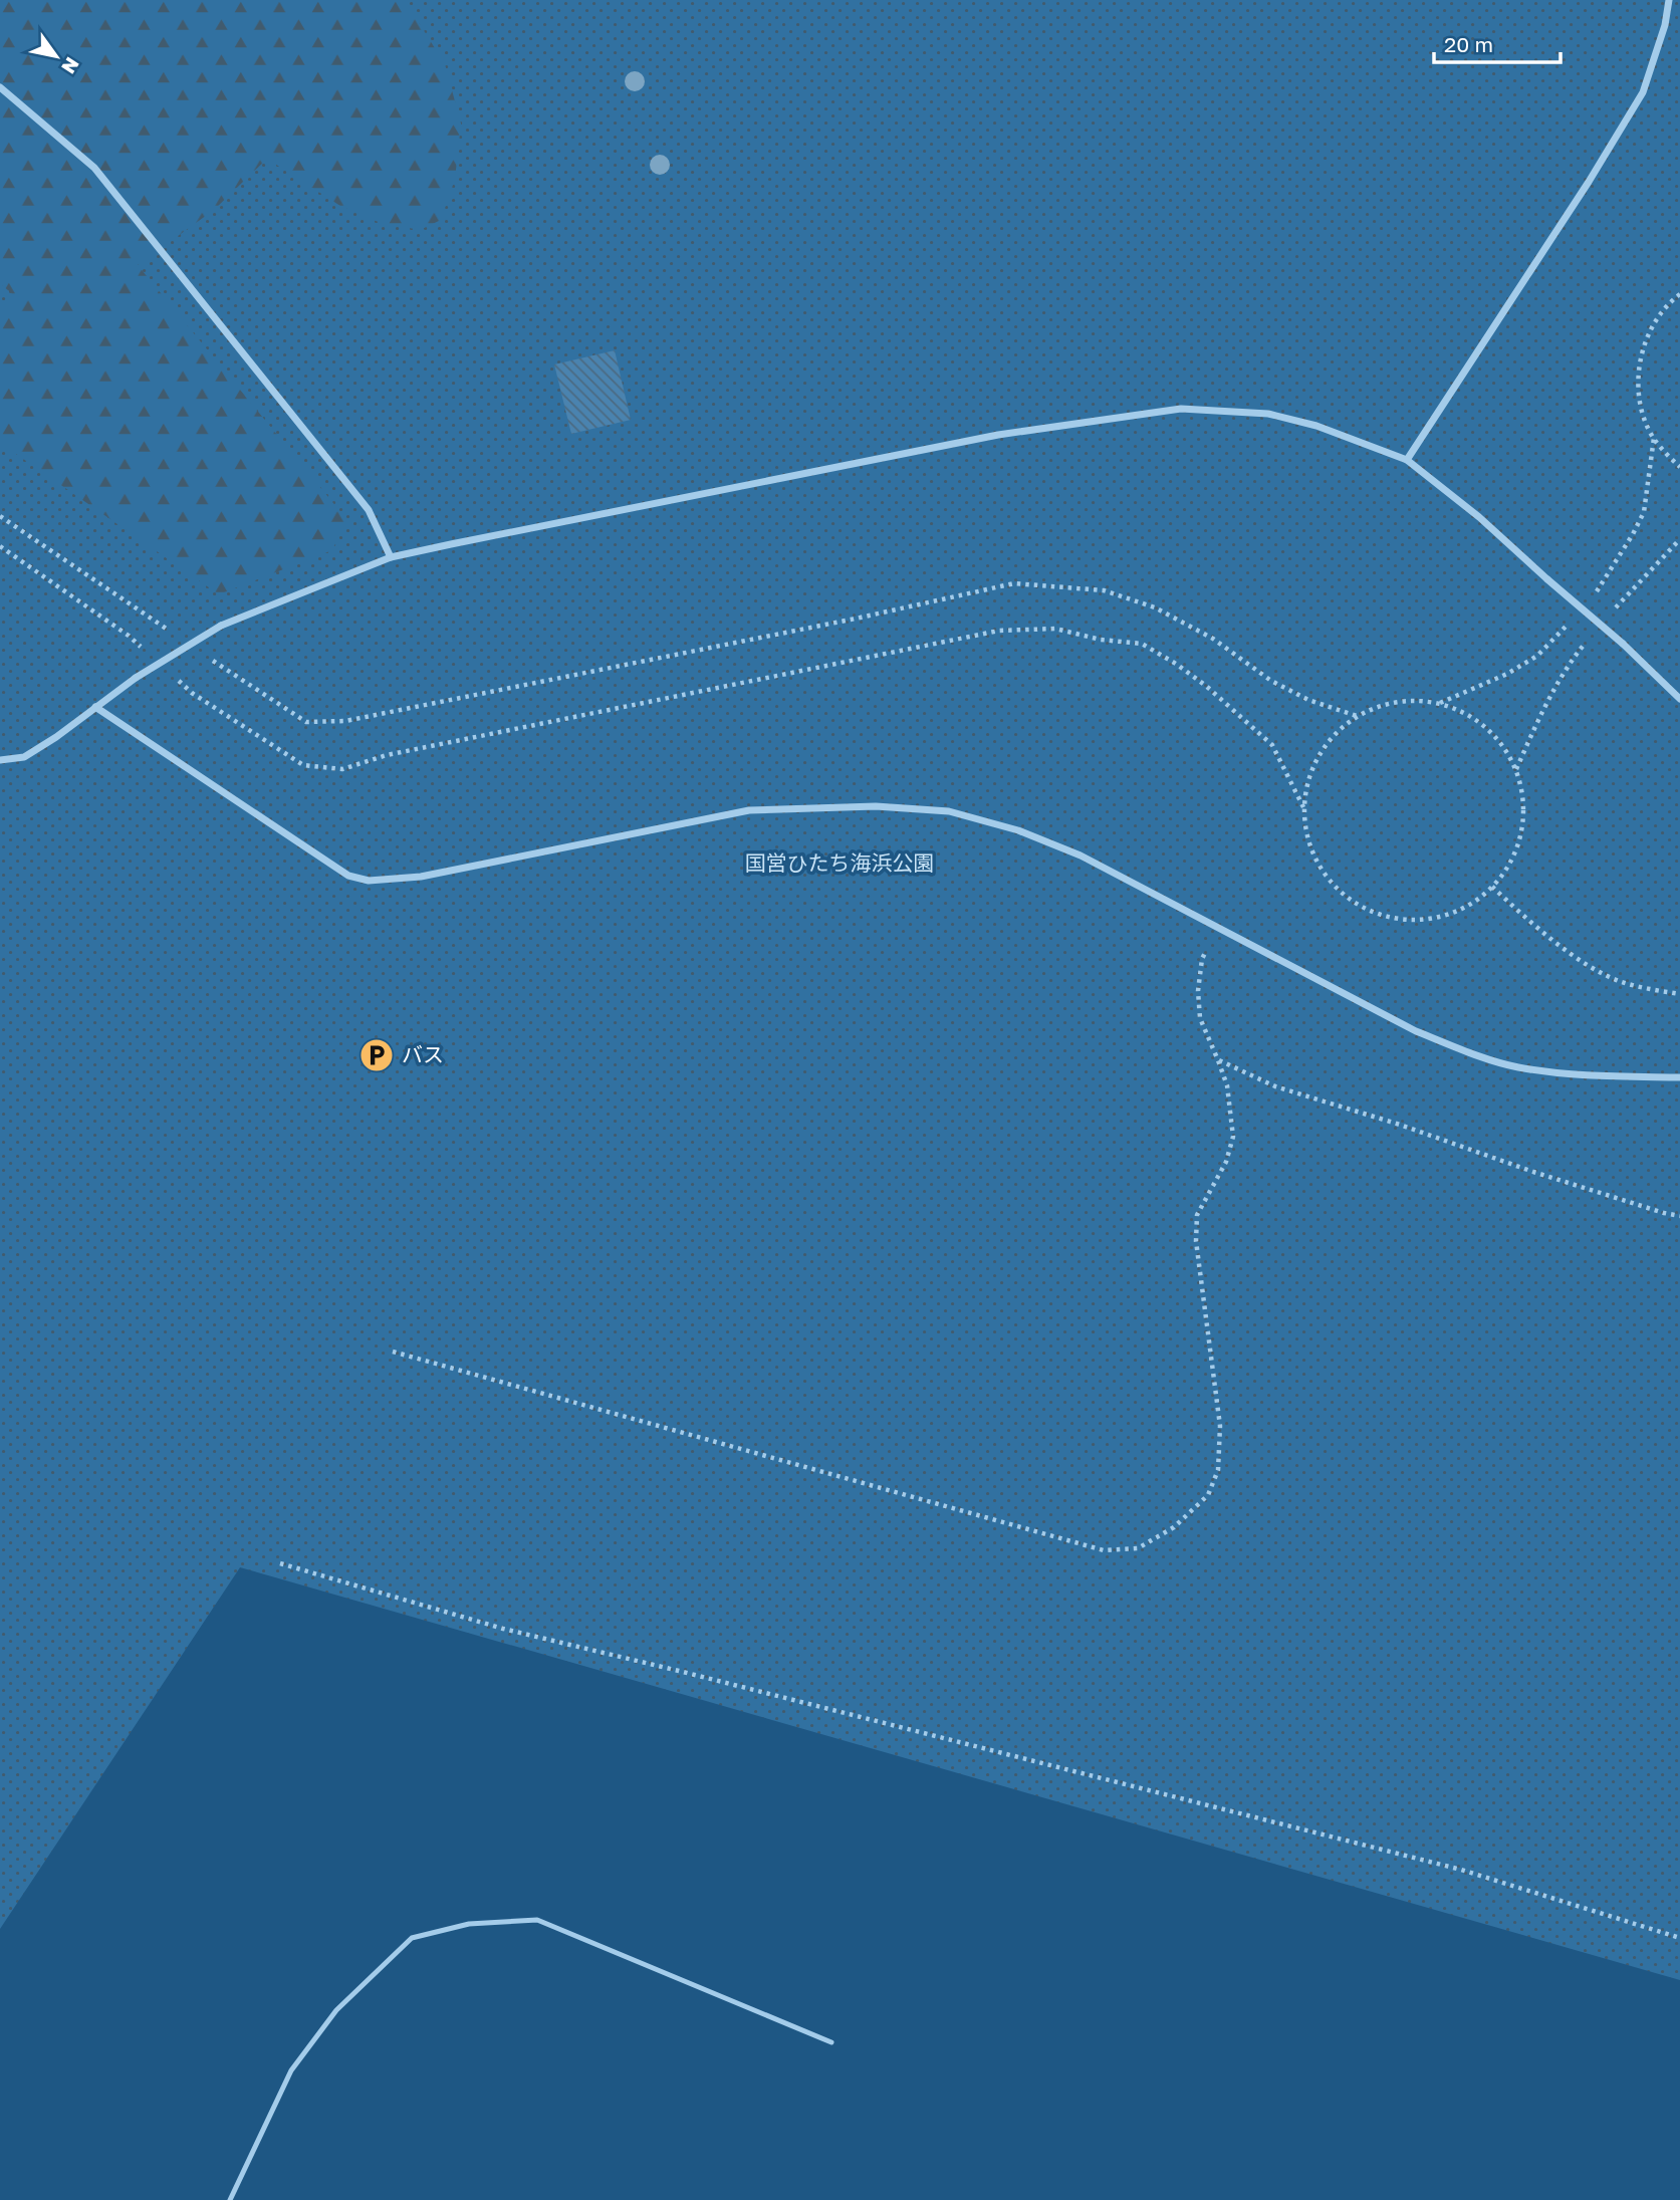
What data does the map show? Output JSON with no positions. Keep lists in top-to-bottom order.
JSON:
{
  "parks": ["国営ひたち海浜公園"],
  "places": {
    "parking": ["バス"]
  },
  "scale_bar": "20 m",
  "north": "bottom right"
}
